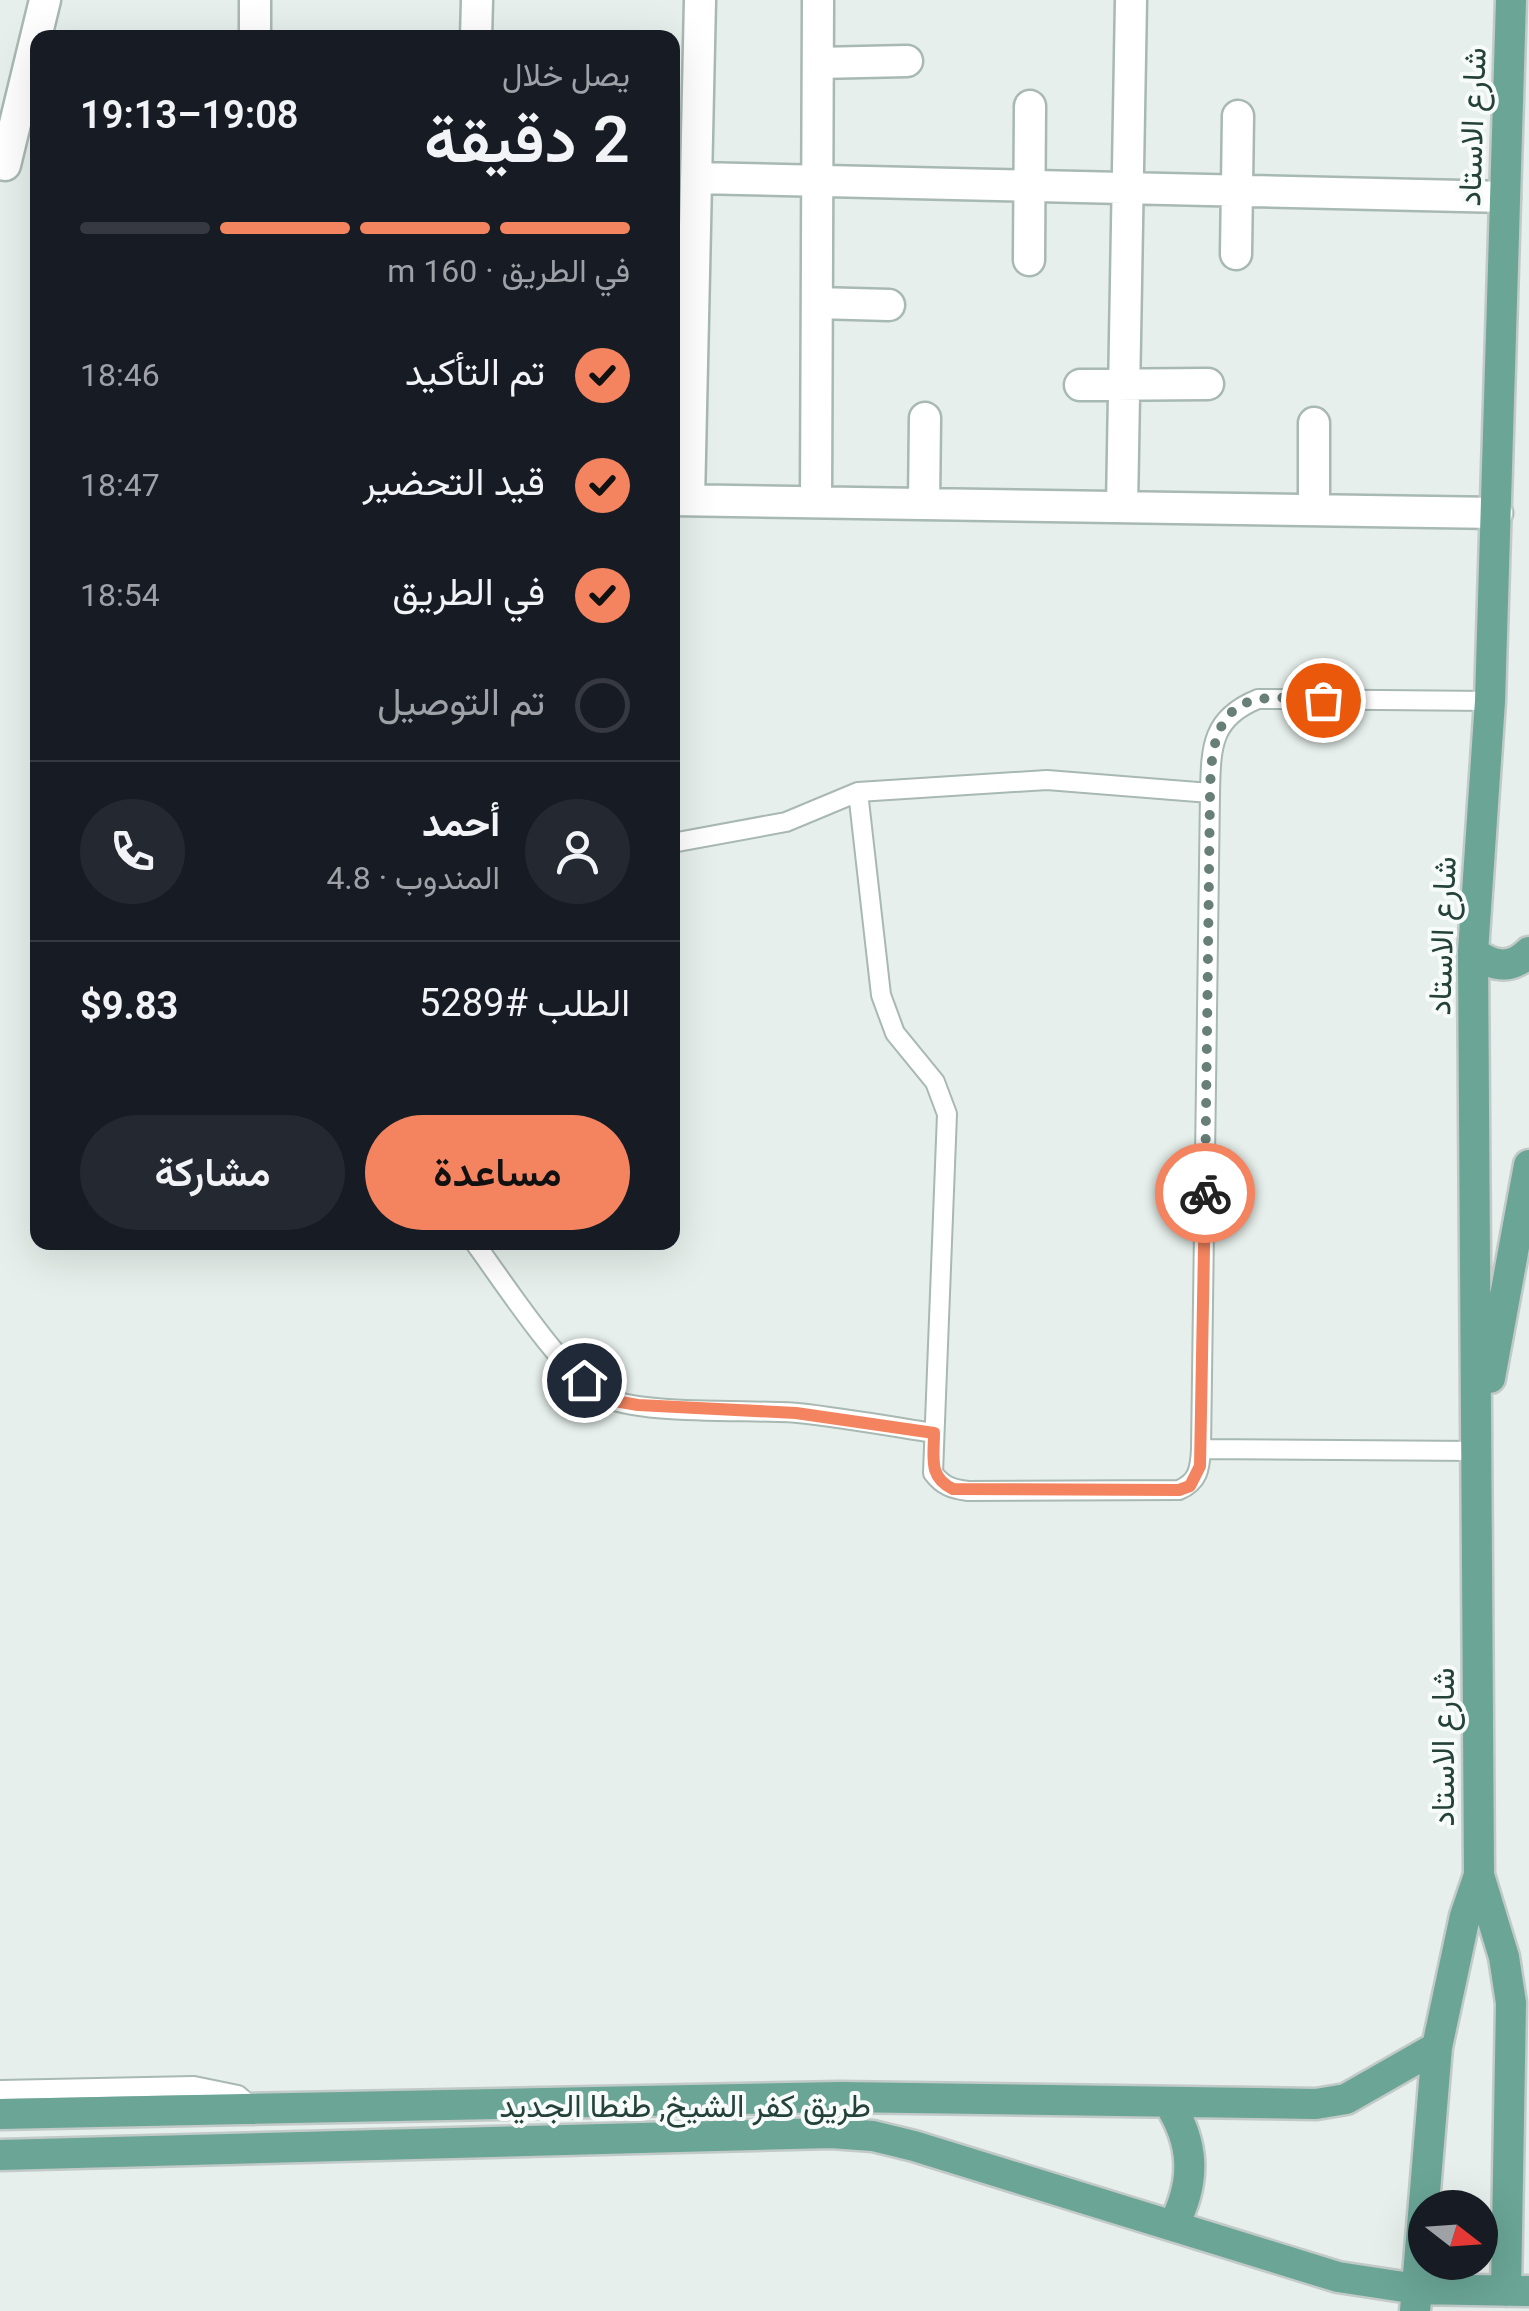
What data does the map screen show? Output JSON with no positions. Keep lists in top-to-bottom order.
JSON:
{
  "streets": {
    "main road": ["شارع الاستاد", "طريق كفر الشيخ, طنطا الجديد"]
  },
  "crossings": [
    ["شارع الاستاد", "طريق كفر الشيخ, طنطا الجديد"]
  ],
  "north": "right",
  "page": {
    "heading": ["2 دقيقة", "يصل خلال", "19:08–19:13"],
    "panel": [
      "أحمد",
      "المندوب · 4.8",
      "الطلب #5289",
      "$9.83"
    ],
    "bar": "في الطريق · 160 m",
    "list": [
      ["تم التأكيد", "18:46"],
      ["قيد التحضير", "18:47"],
      ["في الطريق", "18:54"],
      "تم التوصيل"
    ],
    "buttons": ["مساعدة", "مشاركة"]
  }
}
